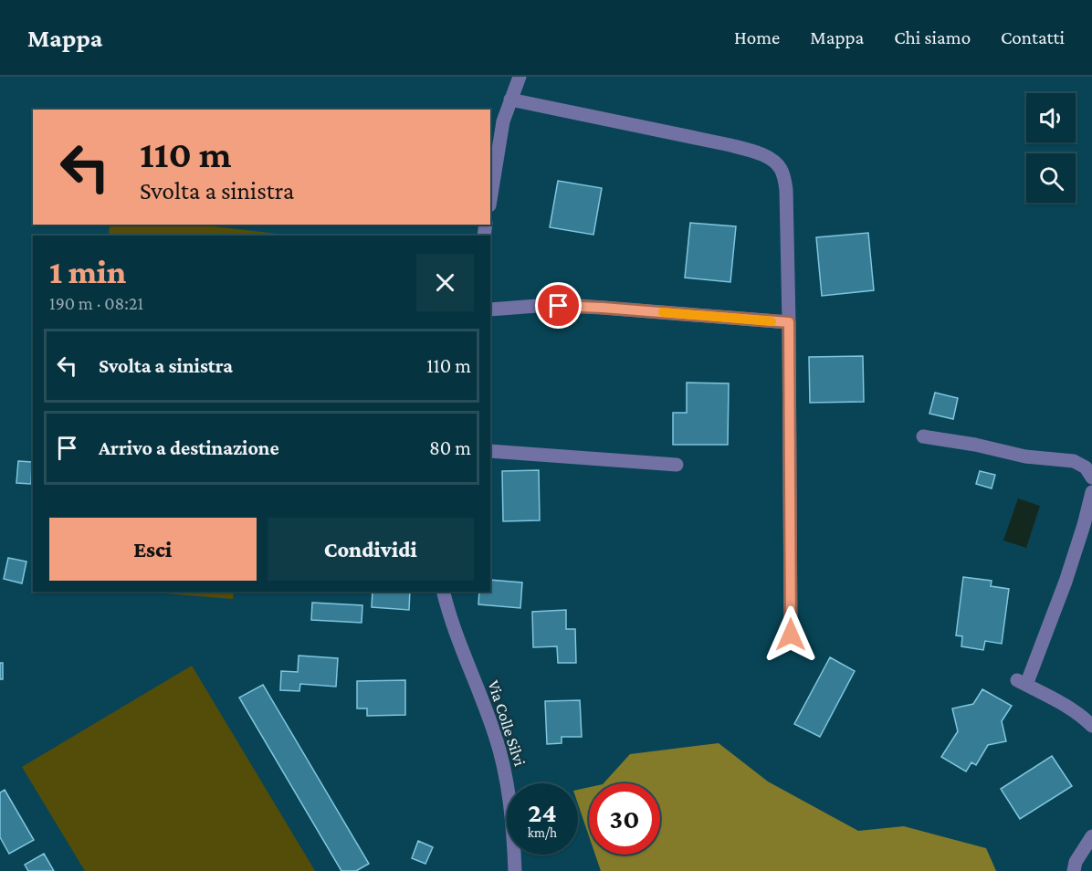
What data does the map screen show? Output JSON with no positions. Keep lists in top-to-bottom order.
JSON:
{
  "streets": {
    "street": ["Via Colle Silvi"]
  },
  "page": {
    "header": "Mappa",
    "nav": [
      "Home",
      "Mappa",
      "Chi siamo",
      "Contatti"
    ],
    "turn": ["110 m", "Svolta a sinistra"],
    "heading": ["1 min", "190 m · 08:21"],
    "list": [
      {
        "name": "Svolta a sinistra",
        "value": "110 m"
      },
      {
        "name": "Arrivo a destinazione",
        "value": "80 m"
      }
    ],
    "buttons": ["Esci", "Condividi"],
    "speed": "24 km/h",
    "limit": "30"
  }
}
